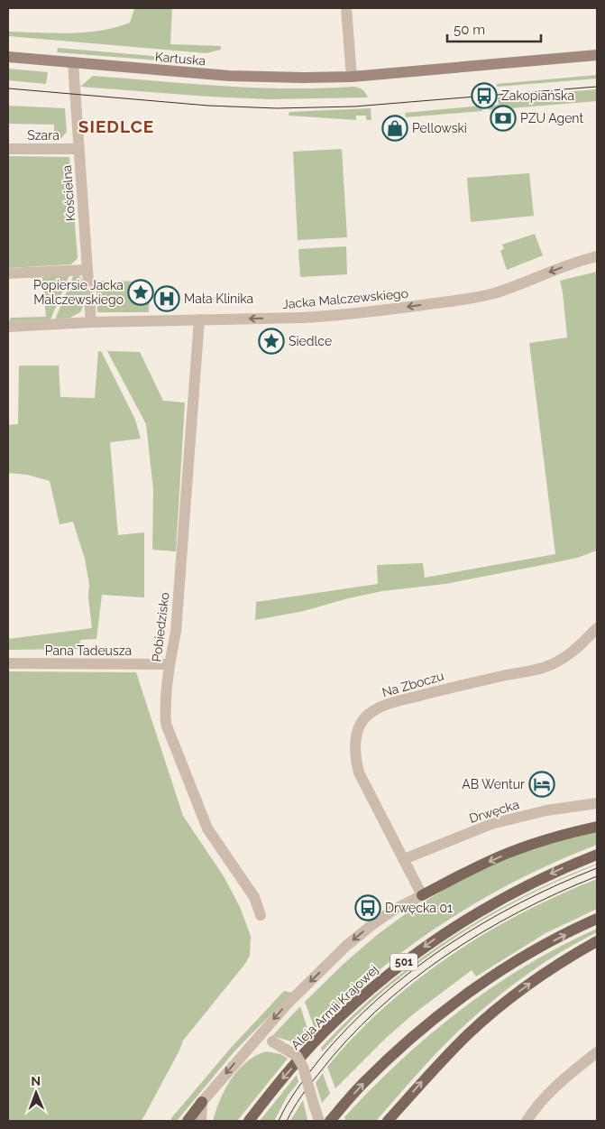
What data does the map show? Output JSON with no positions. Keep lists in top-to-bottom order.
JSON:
{
  "streets": {
    "main road": ["Kartuska", "501", "Aleja Armii Krajowej"],
    "street": [
      "Szara",
      "Kościelna",
      "Jacka Malczewskiego",
      "Pobiedzisko",
      "Pana Tadeusza",
      "Na Zboczu",
      "Drwęcka"
    ]
  },
  "crossings": [
    ["Kartuska", "Kościelna"],
    ["Szara", "Kościelna"],
    ["Kościelna", "Jacka Malczewskiego"],
    ["Jacka Malczewskiego", "Pobiedzisko"],
    ["Pobiedzisko", "Pana Tadeusza"],
    ["Na Zboczu", "Drwęcka"]
  ],
  "one_way": ["Jacka Malczewskiego"],
  "districts": ["SIEDLCE"],
  "places": {
    "bus stop": ["Zakopiańska", "Drwęcka 01"],
    "bank": ["PZU Agent"],
    "shop": ["Pellowski"],
    "place": ["Popiersie Jacka Malczewskiego", "Siedlce"],
    "hospital": ["Mała Klinika"],
    "hotel": ["AB Wentur"]
  },
  "scale_bar": "50 m",
  "north": "top"
}
